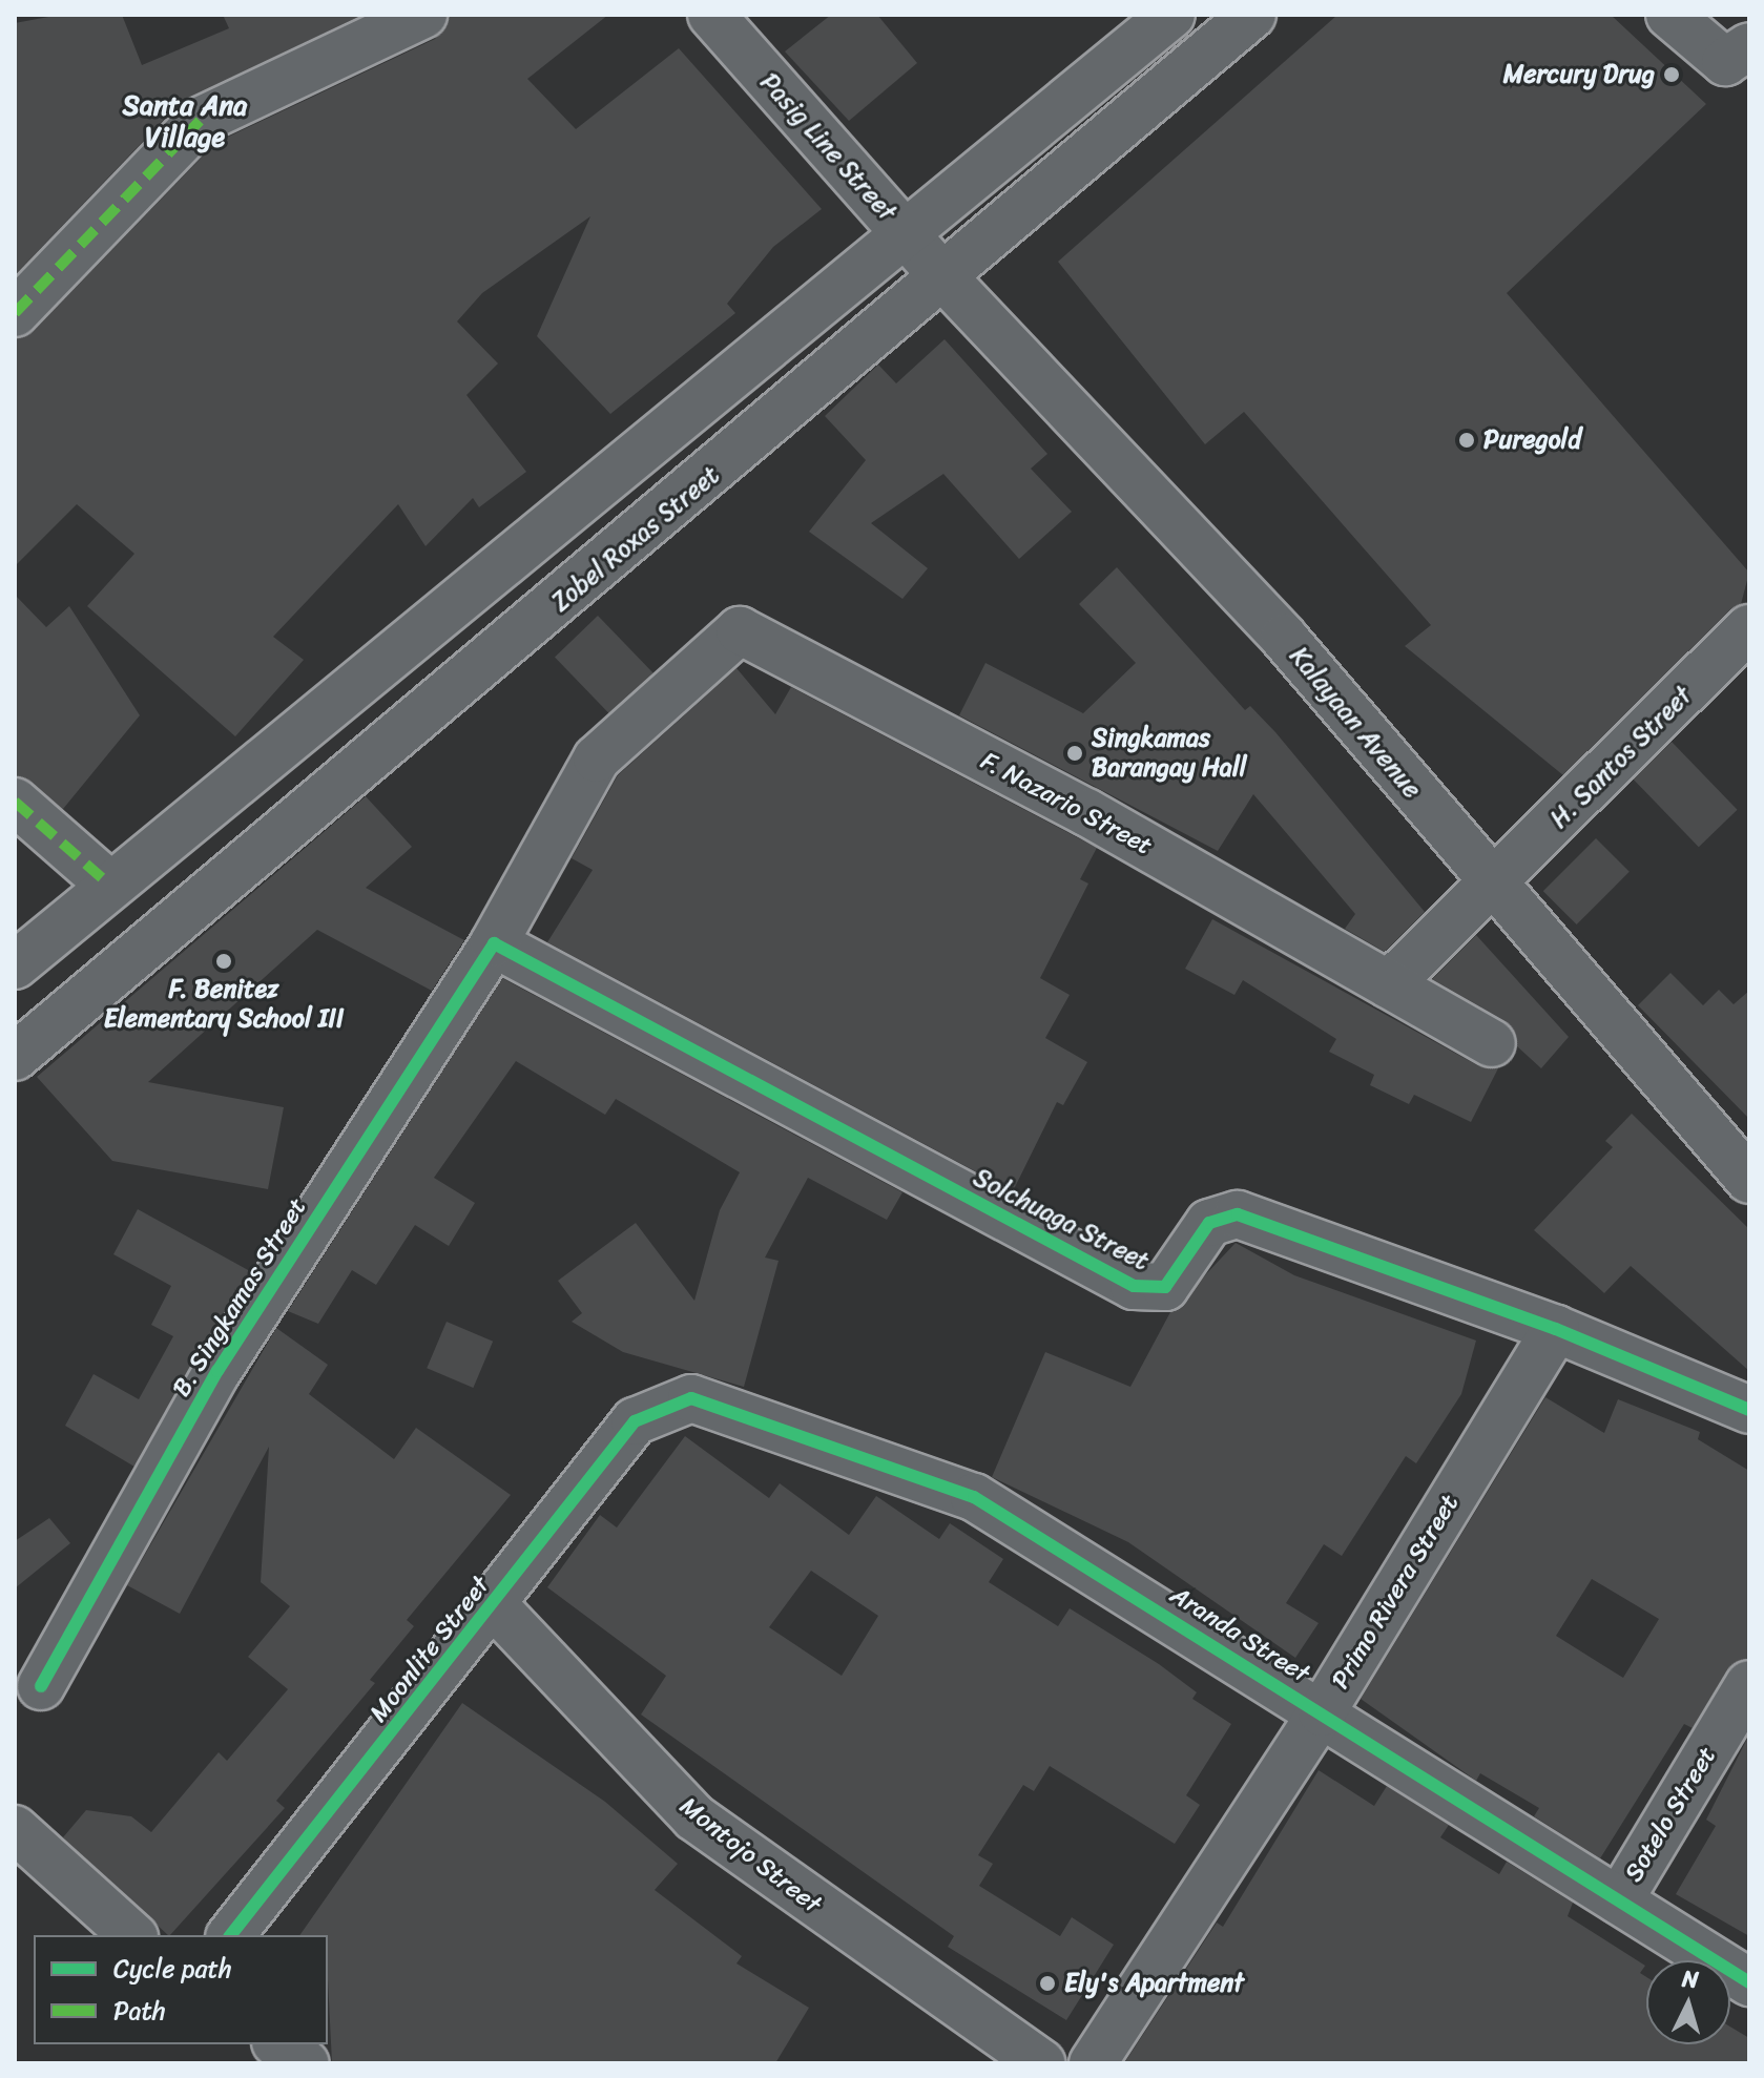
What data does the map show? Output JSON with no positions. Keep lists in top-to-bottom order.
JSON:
{
  "streets": {
    "street": [
      "Pasig Line Street",
      "Zobel Roxas Street",
      "Kalayaan Avenue",
      "H. Santos Street",
      "F. Nazario Street",
      "Solchuaga Street",
      "B. Singkamas Street",
      "Primo Rivera Street",
      "Aranda Street",
      "Moonlite Street",
      "Sotelo Street",
      "Montojo Street"
    ]
  },
  "crossings": [
    ["Pasig Line Street", "Zobel Roxas Street"],
    ["Pasig Line Street", "Kalayaan Avenue"],
    ["Zobel Roxas Street", "Kalayaan Avenue"],
    ["Kalayaan Avenue", "H. Santos Street"],
    ["F. Nazario Street", "B. Singkamas Street"],
    ["Solchuaga Street", "B. Singkamas Street"],
    ["Solchuaga Street", "Primo Rivera Street"],
    ["Primo Rivera Street", "Aranda Street"],
    ["Aranda Street", "Moonlite Street"],
    ["Aranda Street", "Sotelo Street"],
    ["Moonlite Street", "Montojo Street"]
  ],
  "districts": ["Santa Ana Village"],
  "places": [
    "Mercury Drug",
    "Puregold",
    "Singkamas Barangay Hall",
    "F. Benitez Elementary School III",
    "Ely's Apartment"
  ],
  "legend": ["Cycle path", "Path"],
  "north": "top"
}
